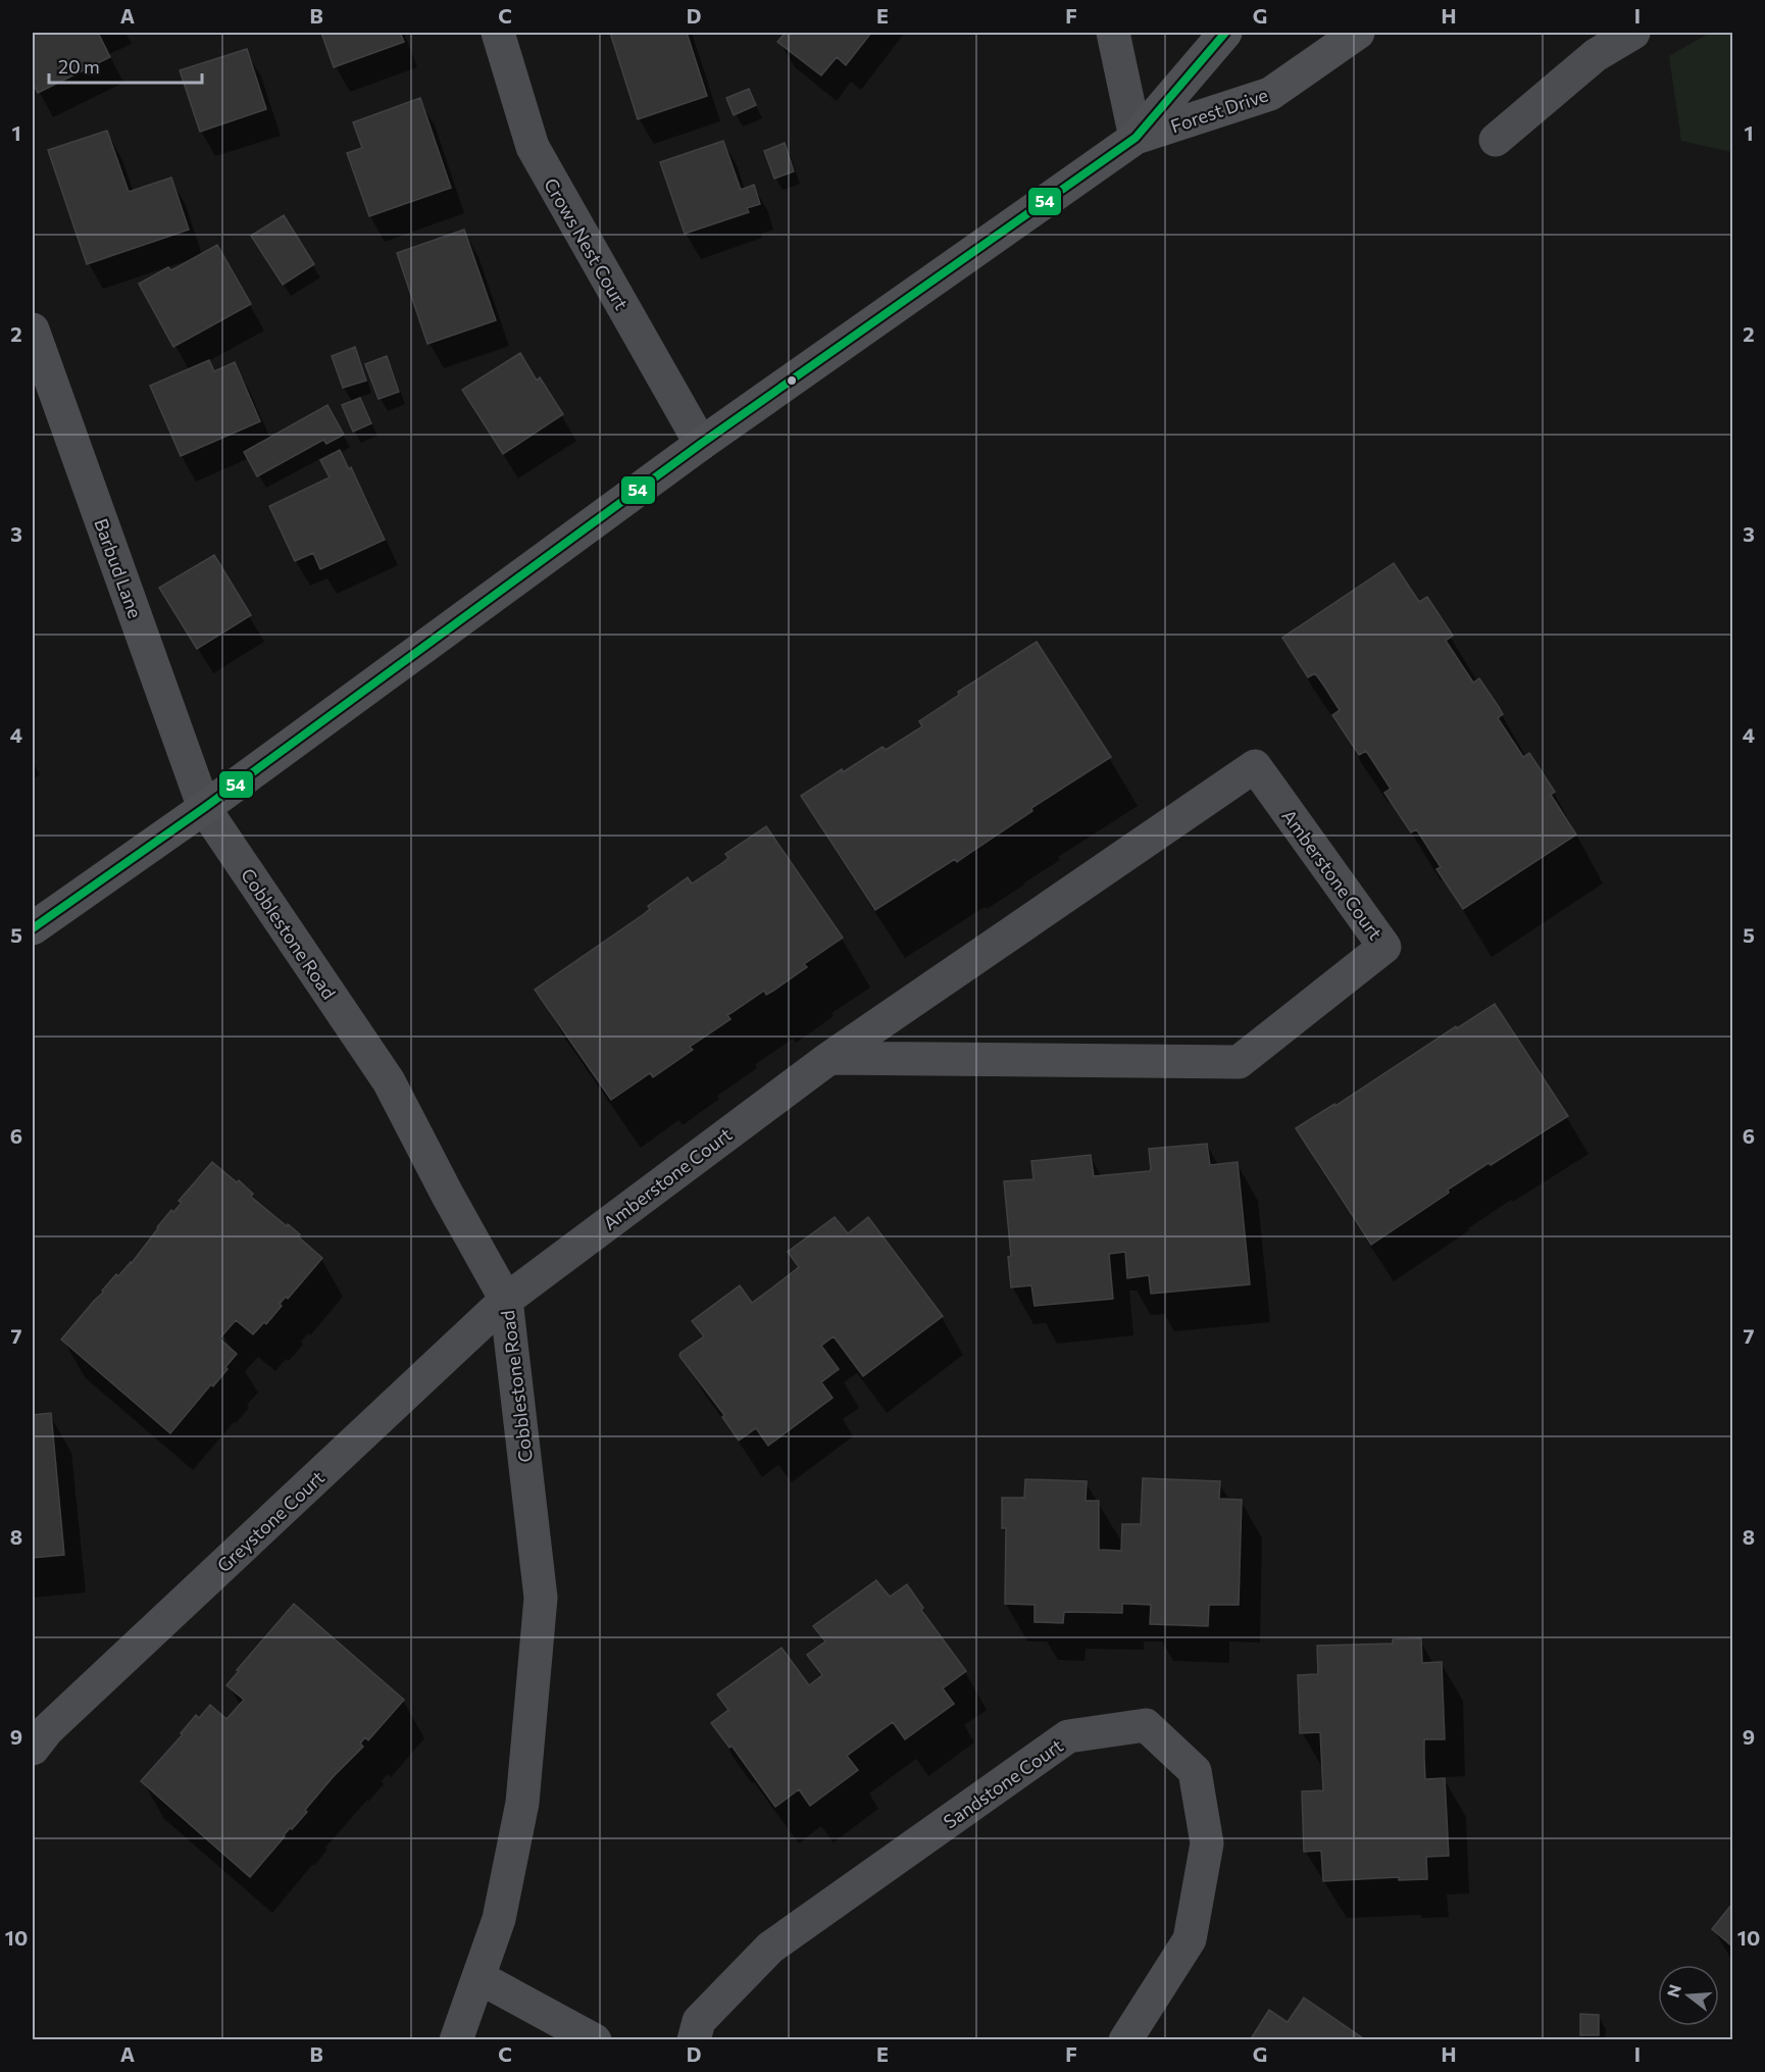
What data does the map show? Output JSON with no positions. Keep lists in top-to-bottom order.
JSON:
{
  "streets": {
    "main road": ["Forest Drive"],
    "street": [
      "Crows Nest Court",
      "Barbud Lane",
      "Amberstone Court",
      "Cobblestone Road",
      "Greystone Court",
      "Sandstone Court"
    ]
  },
  "crossings": [
    ["Forest Drive", "Crows Nest Court"],
    ["Forest Drive", "Barbud Lane"],
    ["Forest Drive", "Cobblestone Road"],
    ["Barbud Lane", "Cobblestone Road"],
    ["Amberstone Court", "Cobblestone Road"],
    ["Amberstone Court", "Greystone Court"],
    ["Cobblestone Road", "Greystone Court"]
  ],
  "lines": ["transit line 54"],
  "scale_bar": "20 m",
  "north": "left",
  "grid": {
    "columns": [
      "A",
      "B",
      "C",
      "D",
      "E",
      "F",
      "G",
      "H",
      "I"
    ],
    "rows": [
      "1",
      "2",
      "3",
      "4",
      "5",
      "6",
      "7",
      "8",
      "9",
      "10"
    ]
  }
}
